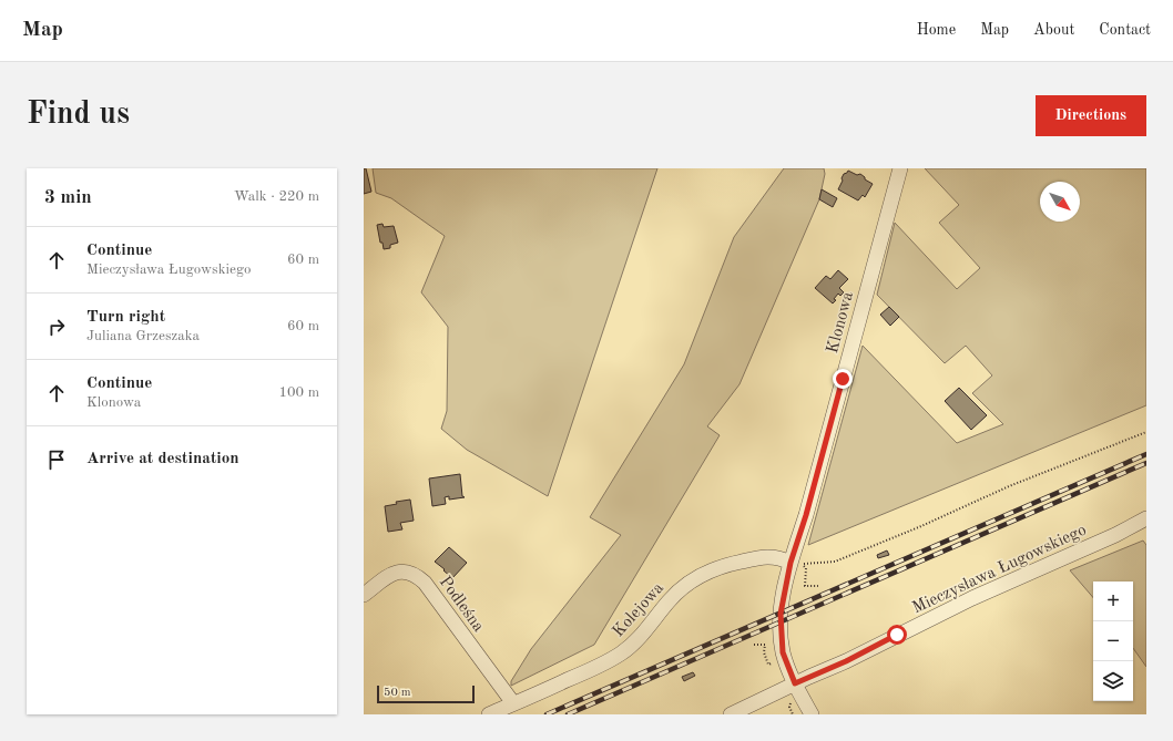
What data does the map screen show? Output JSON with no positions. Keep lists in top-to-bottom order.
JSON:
{
  "streets": {
    "street": [
      "Klonowa",
      "Mieczysława Ługowskiego",
      "Podleśna",
      "Kolejowa"
    ]
  },
  "crossings": [
    ["Klonowa", "Mieczysława Ługowskiego"],
    ["Klonowa", "Kolejowa"],
    ["Podleśna", "Kolejowa"]
  ],
  "scale_bar": "50 m",
  "north": "bottom right",
  "page": {
    "header": "Map",
    "nav": [
      "Home",
      "Map",
      "About",
      "Contact"
    ],
    "buttons": "Directions",
    "title": "Find us",
    "heading": ["3 min", "Walk · 220 m"],
    "list": [
      ["Continue", "Mieczysława Ługowskiego", "60 m"],
      ["Turn right", "Juliana Grzeszaka", "60 m"],
      ["Continue", "Klonowa", "100 m"],
      "Arrive at destination"
    ],
    "map_buttons": ["+", "−"],
    "scale": "50 m"
  }
}
